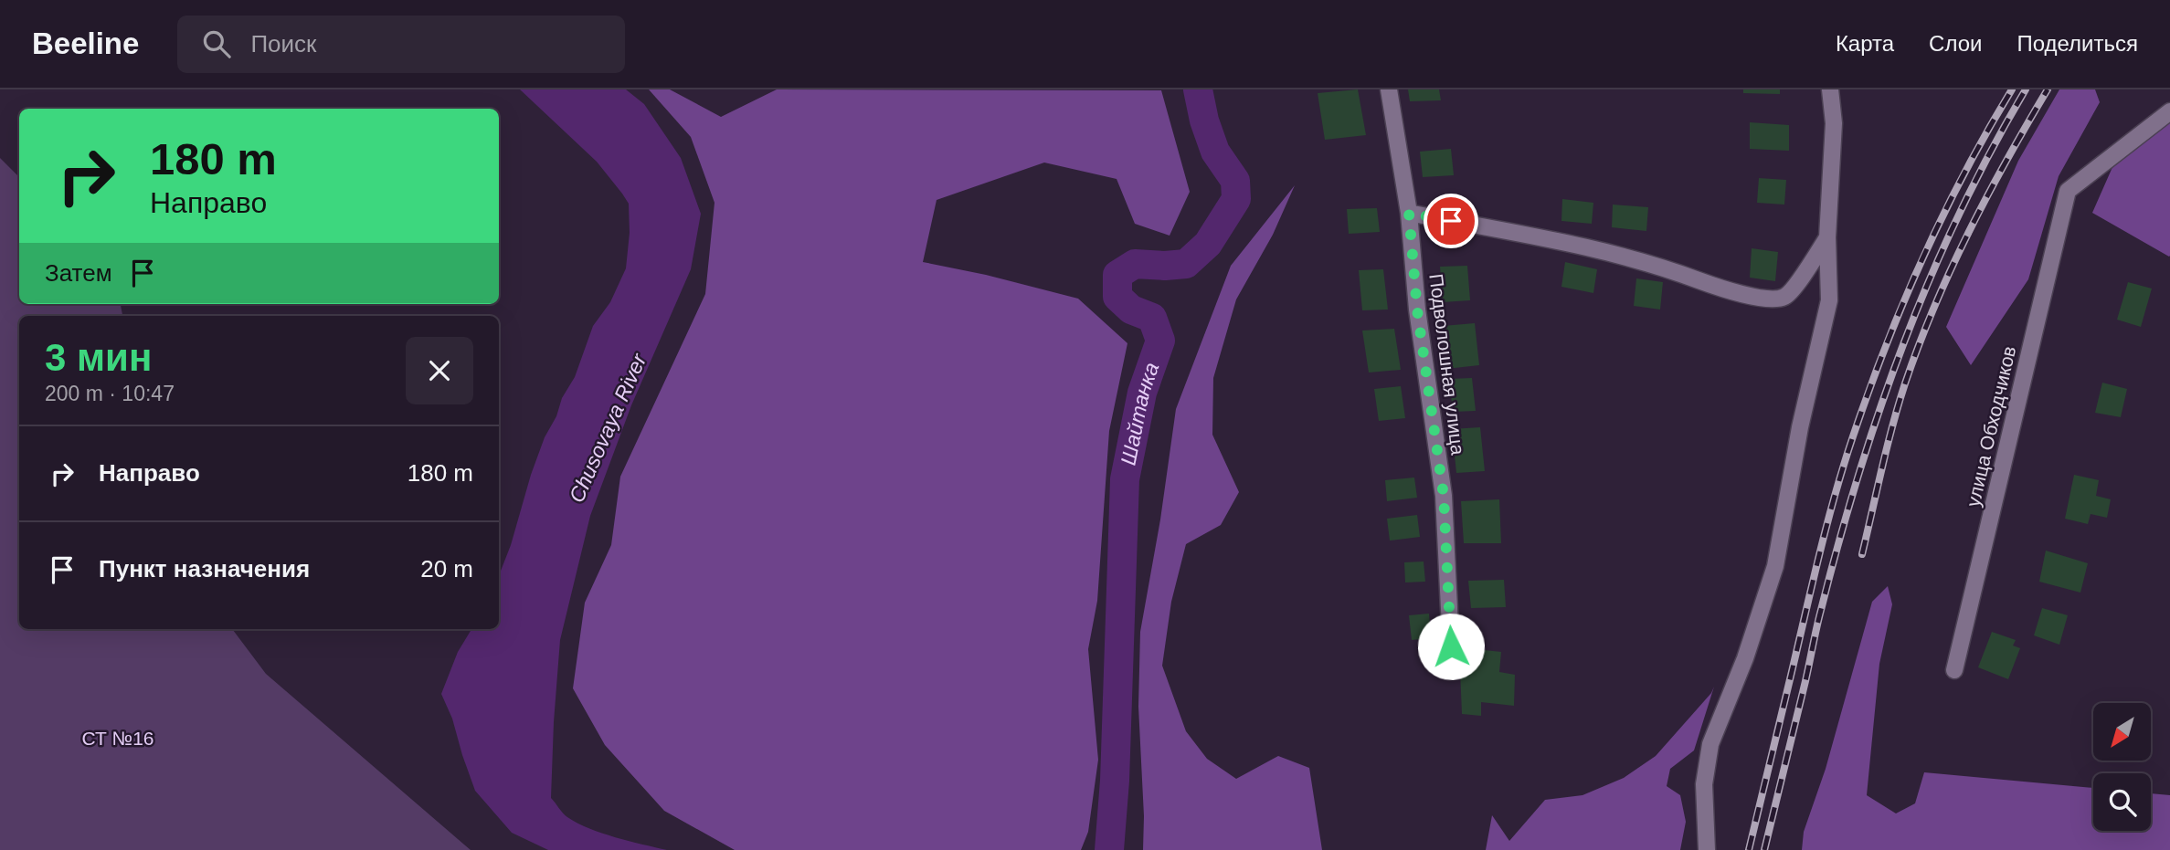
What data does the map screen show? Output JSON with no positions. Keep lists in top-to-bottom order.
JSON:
{
  "streets": {
    "street": ["Подволошная улица", "улица Обходчиков"]
  },
  "water": ["Шайтанка", "Chusovaya River"],
  "parks": ["СТ №16"],
  "north": "bottom left",
  "page": {
    "header": "Beeline",
    "search": "Поиск",
    "nav": ["Карта", "Слои", "Поделиться"],
    "turn": ["180 m", "Направо"],
    "then": "Затем",
    "heading": ["3 мин", "200 m · 10:47"],
    "list": [
      {
        "name": "Направо",
        "value": "180 m"
      },
      {
        "name": "Пункт назначения",
        "value": "20 m"
      }
    ]
  }
}
